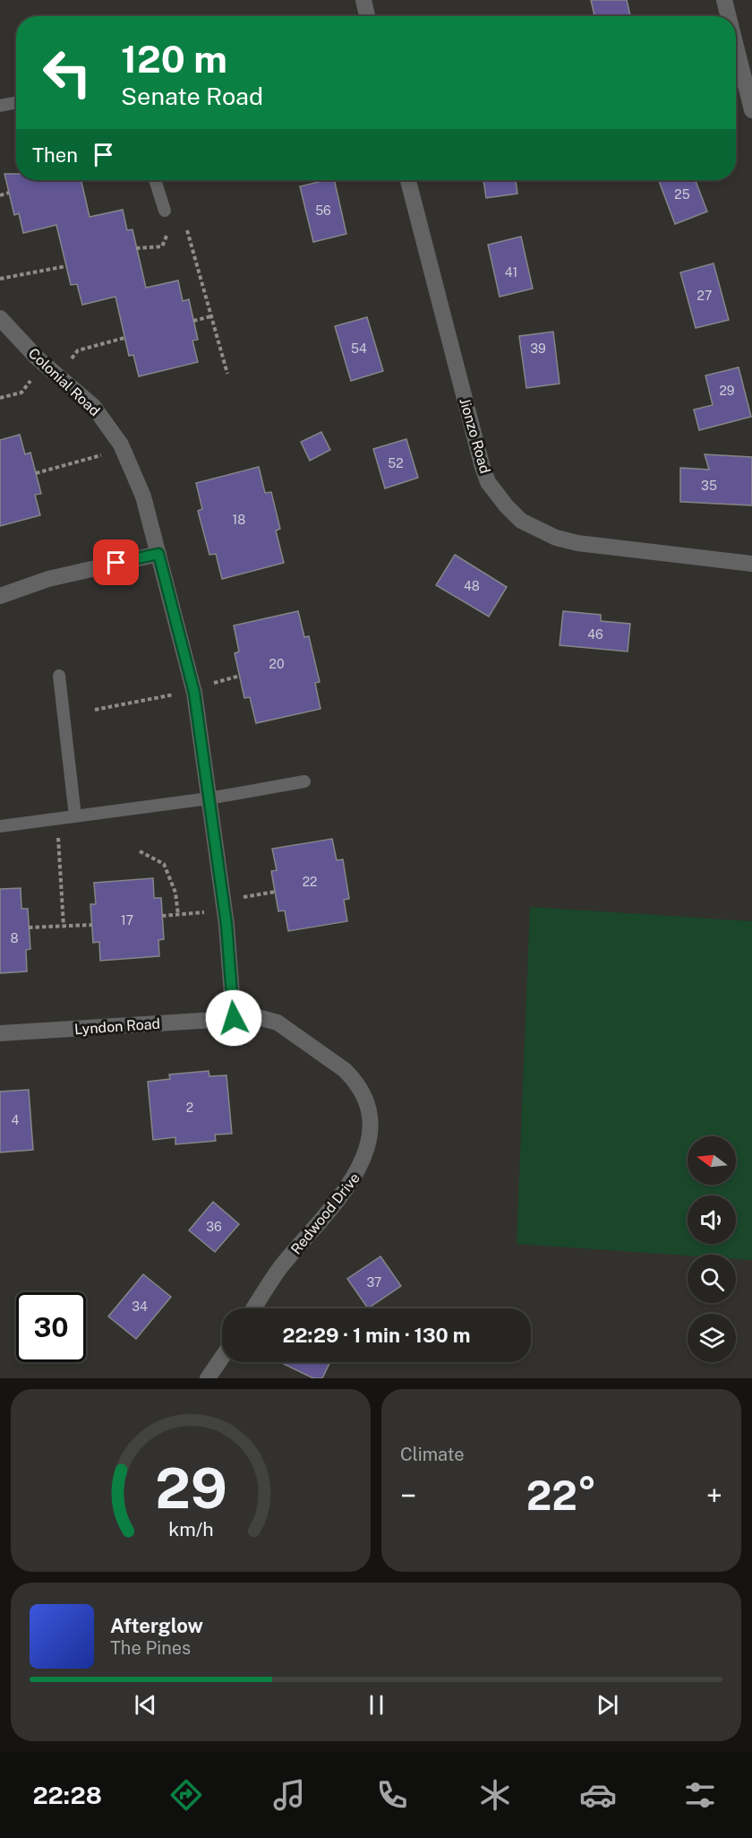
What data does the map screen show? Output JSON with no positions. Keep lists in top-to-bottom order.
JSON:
{
  "streets": {
    "street": [
      "Colonial Road",
      "Jionzo Road",
      "Lyndon Road",
      "Redwood Drive"
    ]
  },
  "crossings": [
    ["Colonial Road", "Lyndon Road"],
    ["Colonial Road", "Redwood Drive"],
    ["Lyndon Road", "Redwood Drive"]
  ],
  "house_numbers": [
    "25",
    "56",
    "41",
    "27",
    "54",
    "39",
    "29",
    "52",
    "35",
    "18",
    "48",
    "46",
    "20",
    "22",
    "17",
    "8",
    "2",
    "4",
    "36",
    "37",
    "34"
  ],
  "north": "left",
  "page": {
    "turn": ["120 m", "Senate Road"],
    "then": "Then",
    "limit": "30",
    "trip": "22:29 · 1 min · 130 m",
    "tile": "Climate",
    "heat": ["−", "22°", "+"],
    "song": ["Afterglow", "The Pines"],
    "tabs": "22:28",
    "gauge": ["29", "km/h"]
  }
}
